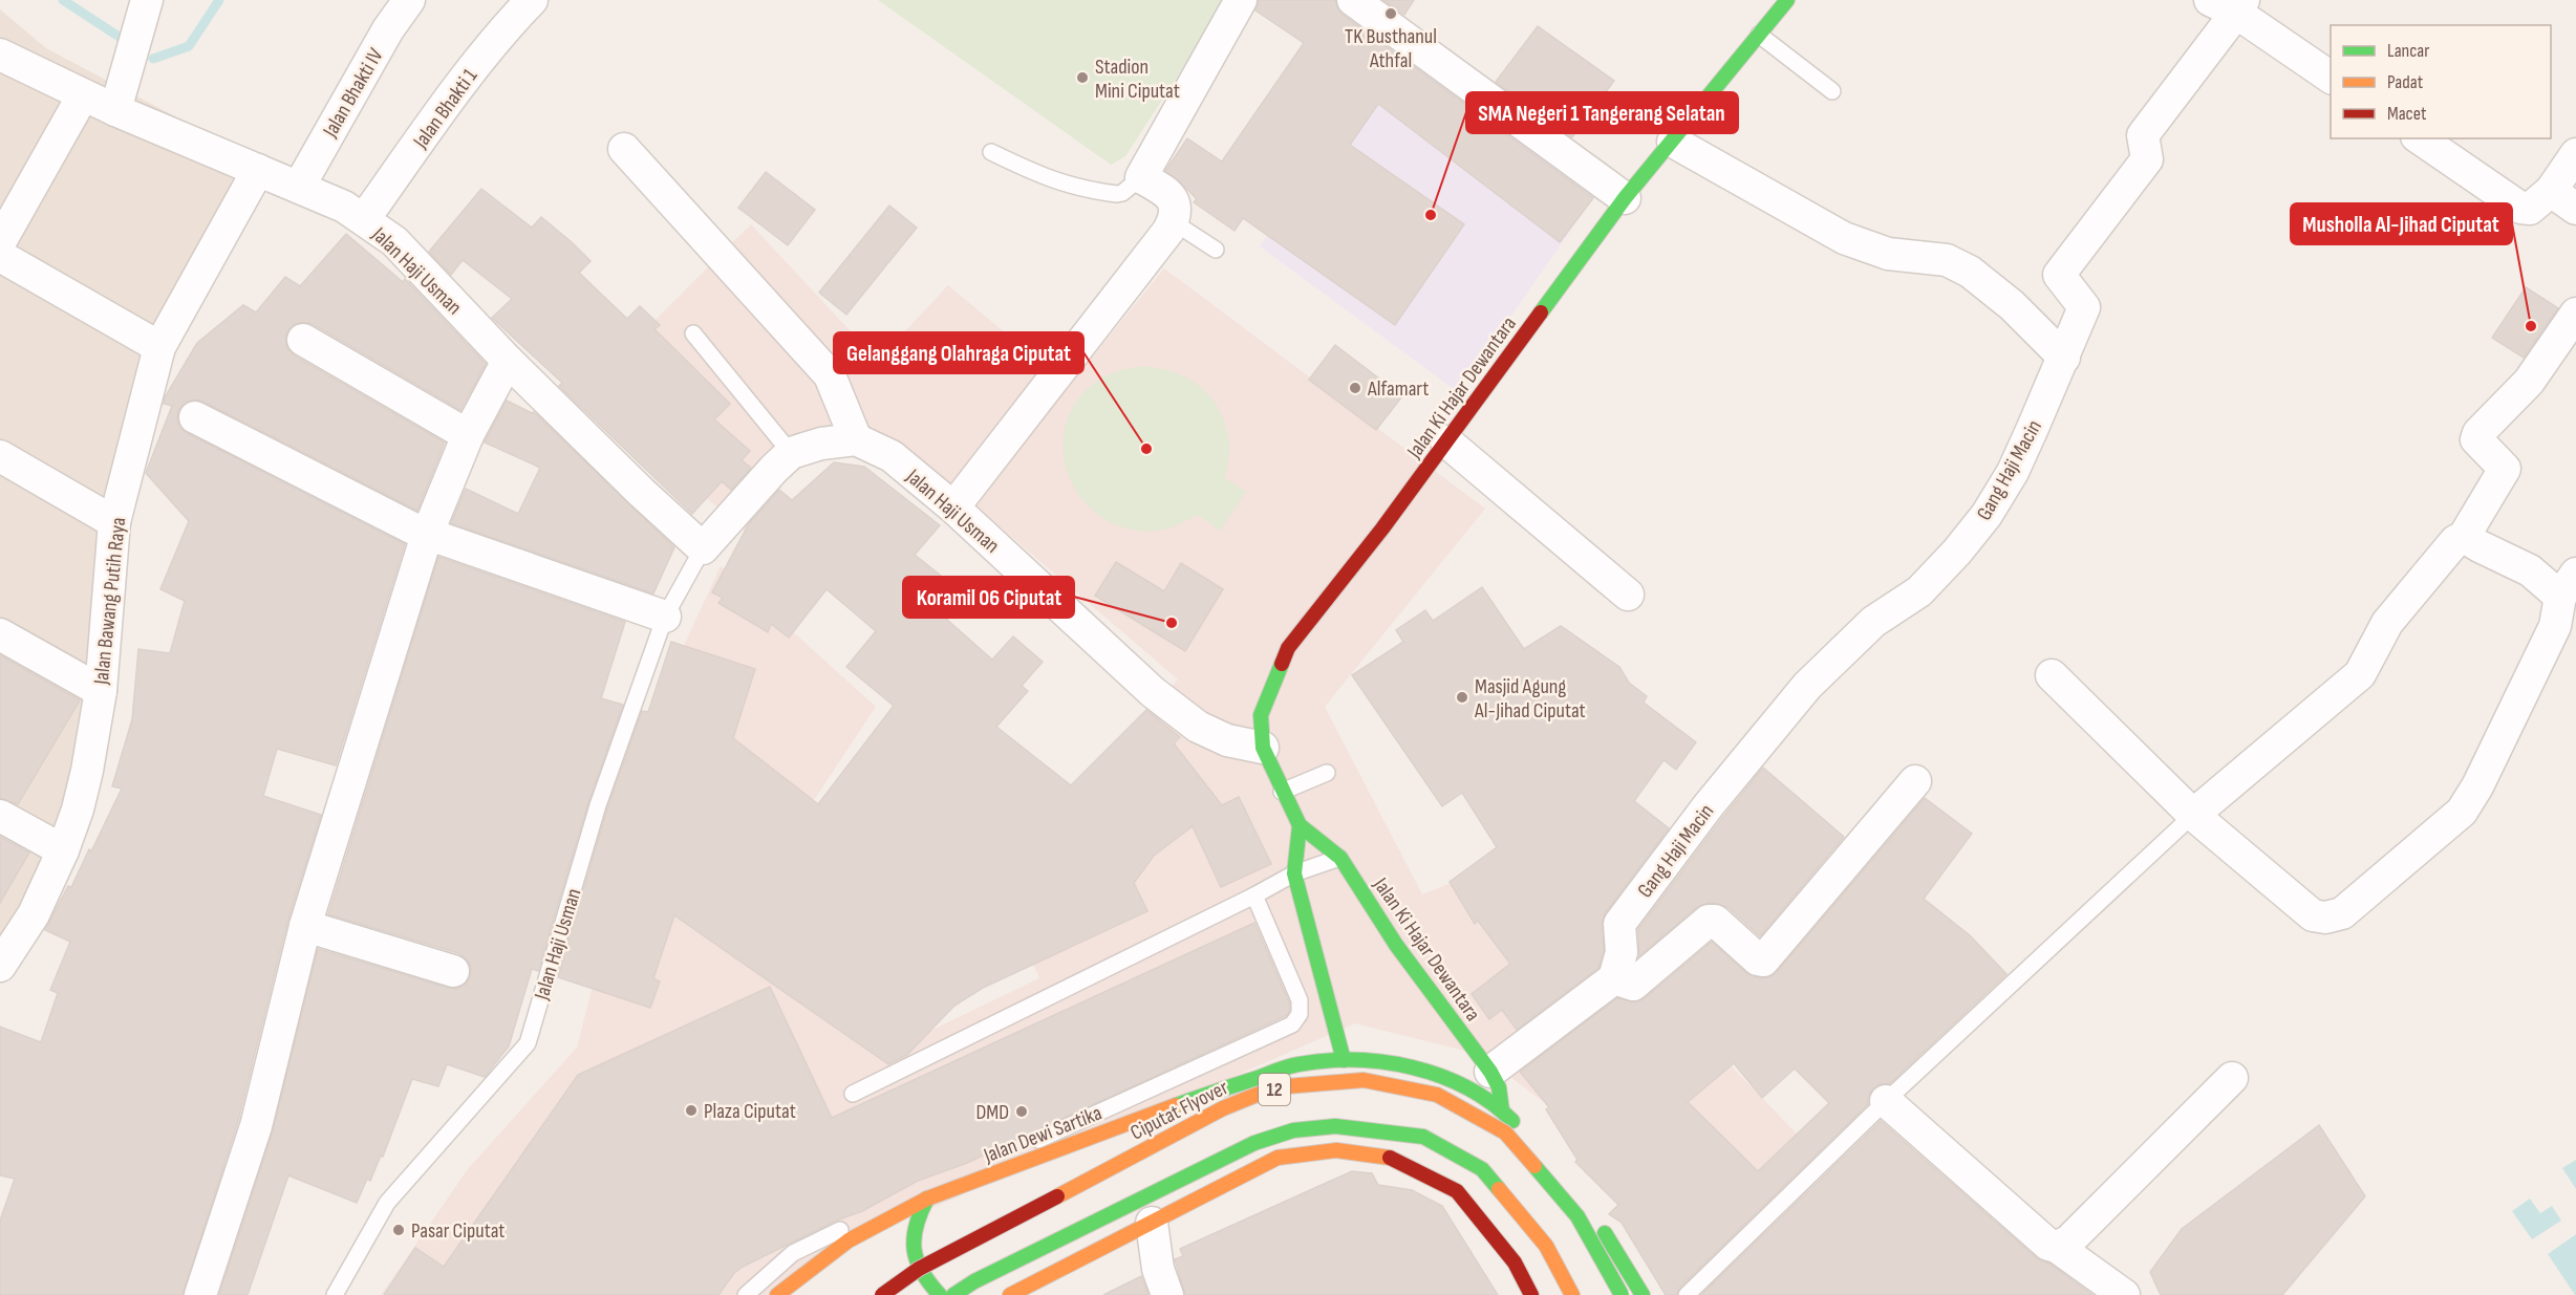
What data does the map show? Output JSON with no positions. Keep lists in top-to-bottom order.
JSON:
{
  "streets": {
    "main road": [
      "Jalan Ki Hajar Dewantara",
      "12",
      "Ciputat Flyover",
      "Jalan Dewi Sartika"
    ],
    "street": [
      "Jalan Bhakti IV",
      "Jalan Bhakti 1",
      "Jalan Haji Usman",
      "Gang Haji Macin",
      "Jalan Bawang Putih Raya"
    ]
  },
  "crossings": [
    ["Jalan Bhakti IV", "Jalan Haji Usman"],
    ["Jalan Bhakti 1", "Jalan Haji Usman"],
    ["Jalan Haji Usman", "Jalan Ki Hajar Dewantara"],
    ["Jalan Haji Usman", "Jalan Bawang Putih Raya"],
    ["Jalan Ki Hajar Dewantara", "Jalan Dewi Sartika"]
  ],
  "places": [
    "TK Busthanul Athfal",
    "Stadion Mini Ciputat",
    "SMA Negeri 1 Tangerang Selatan",
    "Musholla Al-Jihad Ciputat",
    "Alfamart",
    "Gelanggang Olahraga Ciputat",
    "Koramil 06 Ciputat",
    "Masjid Agung Al-Jihad Ciputat",
    "Plaza Ciputat",
    "DMD",
    "Pasar Ciputat"
  ],
  "legend": ["Lancar", "Padat", "Macet"]
}
